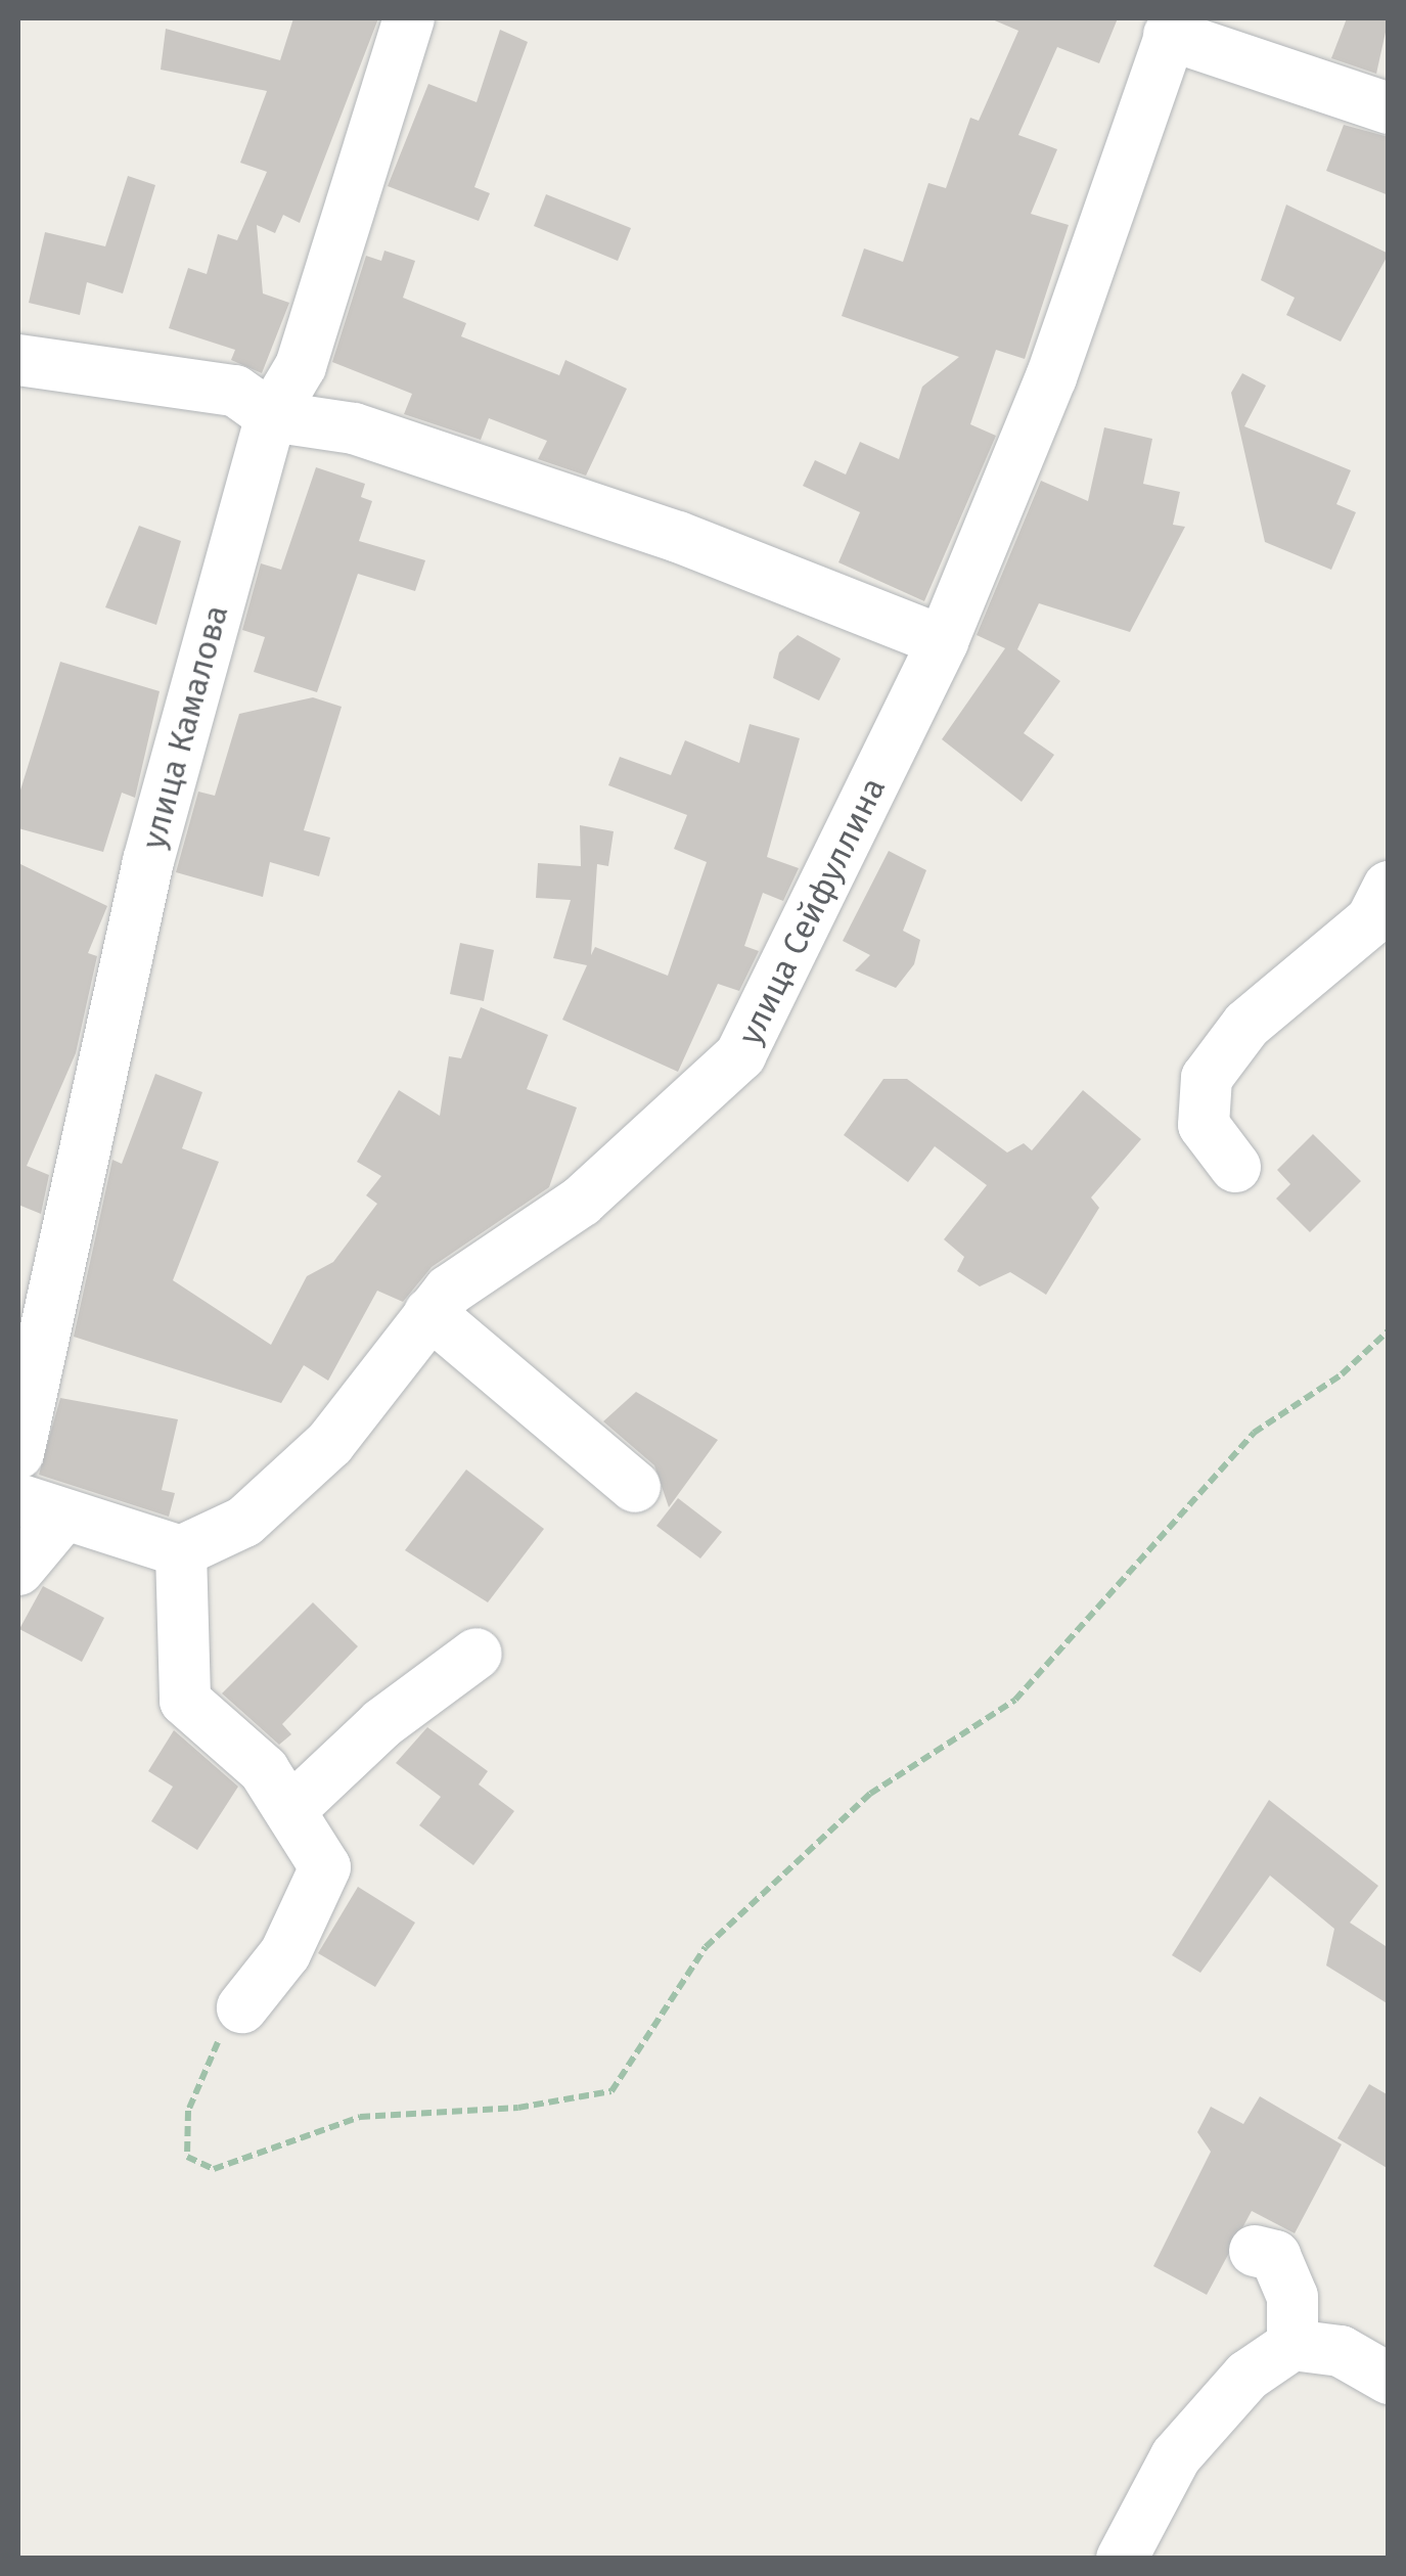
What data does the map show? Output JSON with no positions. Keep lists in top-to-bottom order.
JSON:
{
  "streets": {
    "street": ["улица Камалова", "улица Сейфуллина"]
  }
}
